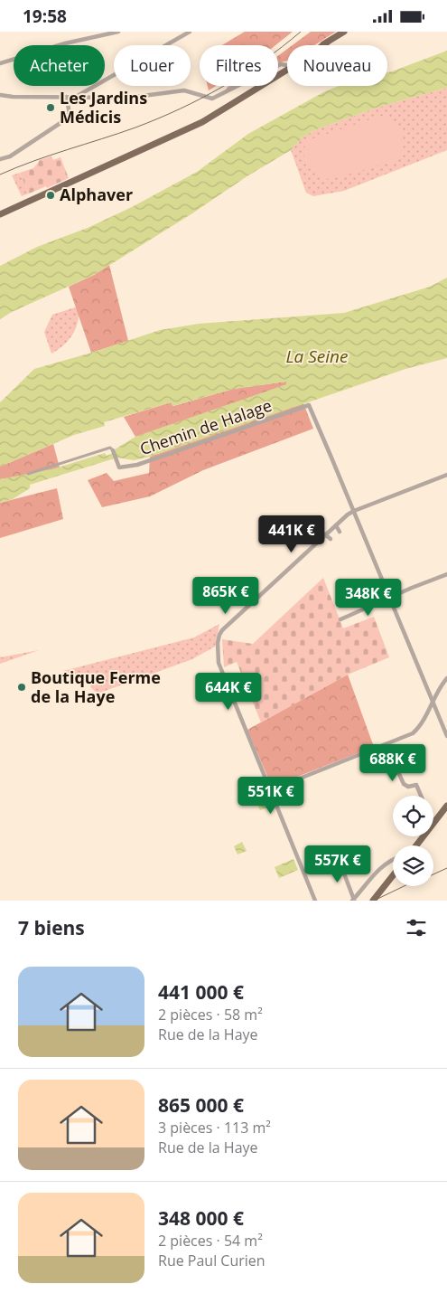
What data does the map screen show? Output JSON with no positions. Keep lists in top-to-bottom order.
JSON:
{
  "streets": {
    "street": ["Chemin de Halage"]
  },
  "water": ["La Seine"],
  "places": ["Les Jardins Médicis", "Alphaver", "Boutique Ferme de la Haye"],
  "page": {
    "status": "19:58",
    "chip": [
      "Acheter",
      "Louer",
      "Filtres",
      "Nouveau"
    ],
    "price": [
      "441K €",
      "865K €",
      "348K €",
      "644K €",
      "688K €",
      "551K €",
      "557K €"
    ],
    "heading": "7 biens",
    "list": [
      {
        "name": "441 000 €",
        "note": "2 pièces · 58 m² · Rue de la Haye"
      },
      {
        "name": "865 000 €",
        "note": "3 pièces · 113 m² · Rue de la Haye"
      },
      {
        "name": "348 000 €",
        "note": "2 pièces · 54 m² · Rue Paul Curien"
      }
    ]
  }
}
